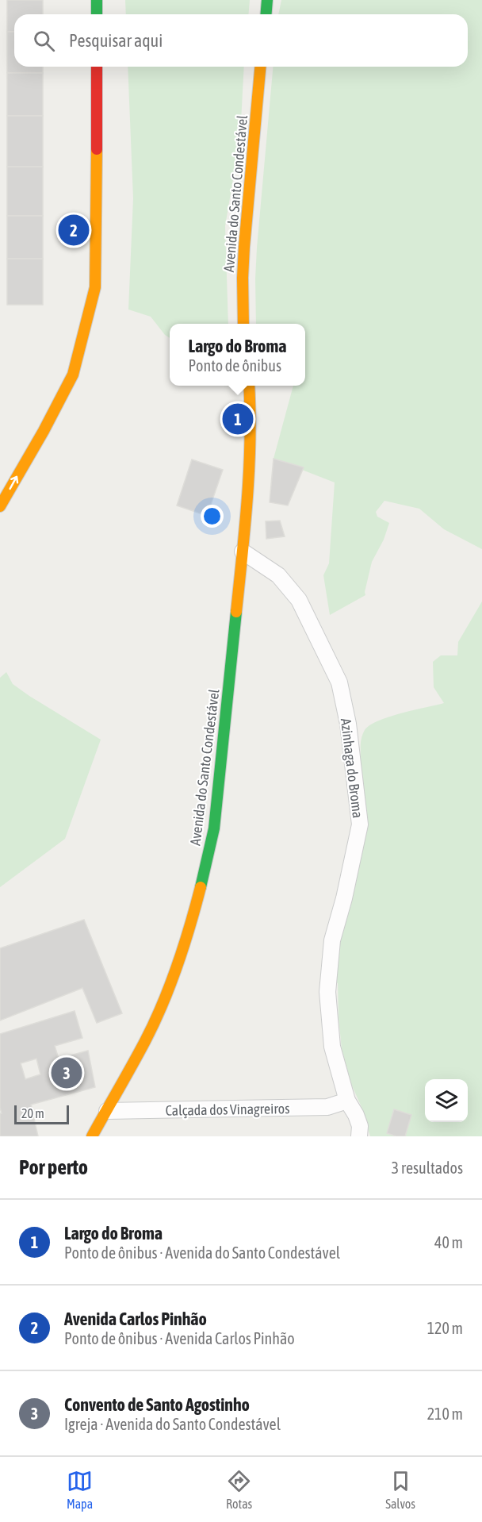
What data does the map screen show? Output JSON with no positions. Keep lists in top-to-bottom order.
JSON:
{
  "streets": {
    "main road": ["Avenida do Santo Condestável"],
    "street": ["Azinhaga do Broma", "Calçada dos Vinagreiros"]
  },
  "crossings": [
    ["Avenida do Santo Condestável", "Azinhaga do Broma"],
    ["Avenida do Santo Condestável", "Calçada dos Vinagreiros"],
    ["Azinhaga do Broma", "Calçada dos Vinagreiros"]
  ],
  "scale_bar": "20 m",
  "page": {
    "search": "Pesquisar aqui",
    "pins": ["2", "1", "3"],
    "popup": ["Largo do Broma", "Ponto de ônibus"],
    "scale": "20 m",
    "heading": ["Por perto", "3 resultados"],
    "list": [
      {
        "mark": "1",
        "name": "Largo do Broma",
        "note": "Ponto de ônibus · Avenida do Santo Condestável",
        "value": "40 m"
      },
      {
        "mark": "2",
        "name": "Avenida Carlos Pinhão",
        "note": "Ponto de ônibus · Avenida Carlos Pinhão",
        "value": "120 m"
      },
      {
        "mark": "3",
        "name": "Convento de Santo Agostinho",
        "note": "Igreja · Avenida do Santo Condestável",
        "value": "210 m"
      }
    ],
    "nav": ["Mapa", "Rotas", "Salvos"]
  }
}
